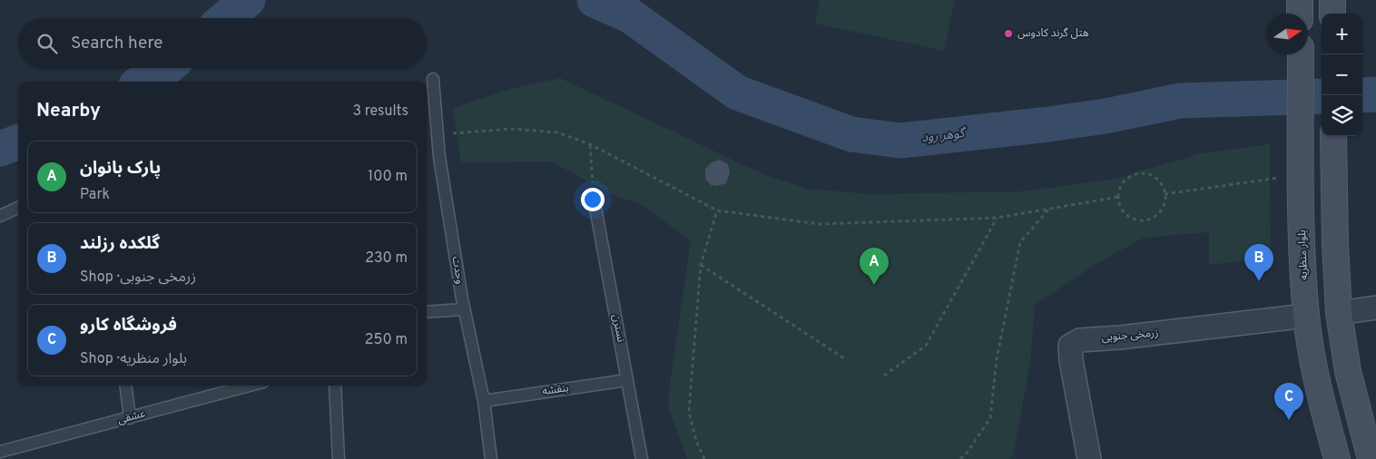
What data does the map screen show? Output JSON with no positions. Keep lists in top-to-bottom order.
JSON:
{
  "streets": {
    "main road": ["بلوار منظریه"],
    "street": ["زرمخی جنوبی"],
    "lane": [
      "وحدت",
      "نسترن",
      "بنفشه",
      "عشقی"
    ]
  },
  "crossings": [
    ["بلوار منظریه", "زرمخی جنوبی"],
    ["وحدت", "بنفشه"],
    ["نسترن", "بنفشه"]
  ],
  "water": ["گوهر رود"],
  "places": ["هتل گرند کادوس"],
  "north": "right",
  "page": {
    "map_buttons": ["+", "−"],
    "search": "Search here",
    "heading": ["Nearby", "3 results"],
    "list": [
      {
        "mark": "A",
        "name": "پارک بانوان",
        "note": "Park",
        "value": "100 m"
      },
      {
        "mark": "B",
        "name": "گلکده رزلند",
        "note": "Shop · زرمخی جنوبی",
        "value": "230 m"
      },
      {
        "mark": "C",
        "name": "فروشگاه کارو",
        "note": "Shop · بلوار منظریه",
        "value": "250 m"
      }
    ],
    "pins": ["B", "A", "C"]
  }
}
